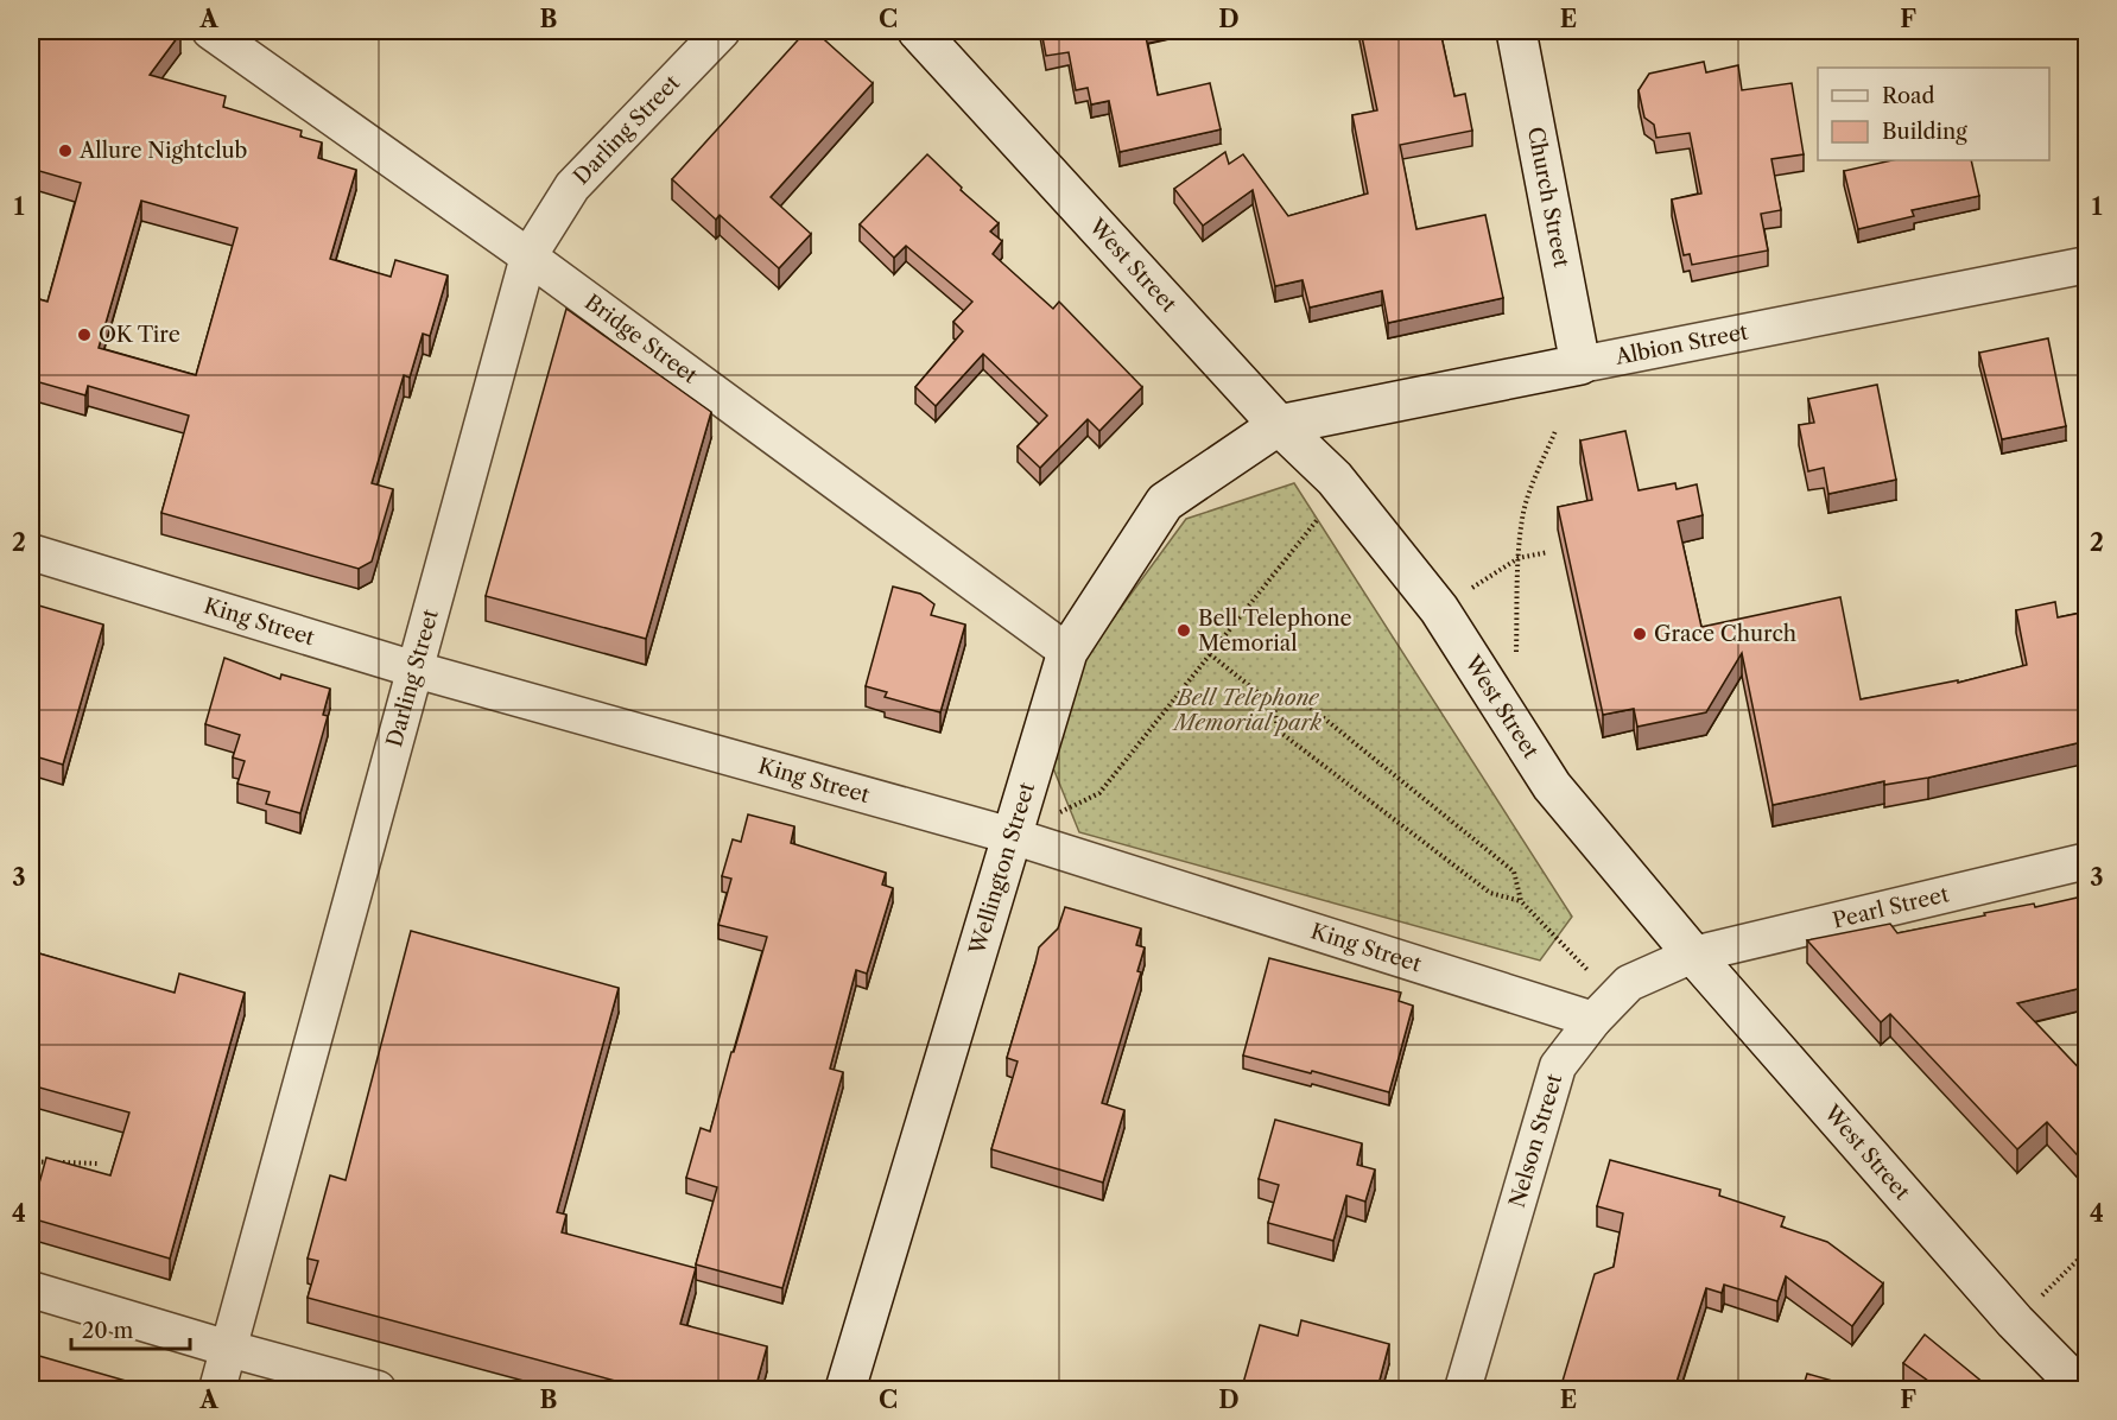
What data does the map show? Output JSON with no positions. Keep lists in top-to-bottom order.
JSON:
{
  "streets": {
    "main road": [
      "Church Street",
      "West Street",
      "Albion Street",
      "Wellington Street"
    ],
    "street": [
      "Darling Street",
      "Bridge Street",
      "King Street",
      "Pearl Street",
      "Nelson Street"
    ]
  },
  "crossings": [
    ["Darling Street", "Bridge Street"],
    ["Darling Street", "King Street"],
    ["Church Street", "Albion Street"],
    ["West Street", "Albion Street"],
    ["West Street", "Wellington Street"],
    ["West Street", "Pearl Street"],
    ["West Street", "Nelson Street"],
    ["Bridge Street", "Wellington Street"],
    ["Albion Street", "Wellington Street"],
    ["King Street", "Wellington Street"],
    ["King Street", "Nelson Street"],
    ["Pearl Street", "Nelson Street"]
  ],
  "parks": ["Bell Telephone Memorial park"],
  "places": [
    "Allure Nightclub",
    "OK Tire",
    "Bell Telephone Memorial",
    "Grace Church"
  ],
  "legend": ["Road", "Building"],
  "scale_bar": "20 m",
  "grid": {
    "columns": [
      "A",
      "B",
      "C",
      "D",
      "E",
      "F"
    ],
    "rows": [
      "1",
      "2",
      "3",
      "4"
    ]
  }
}
